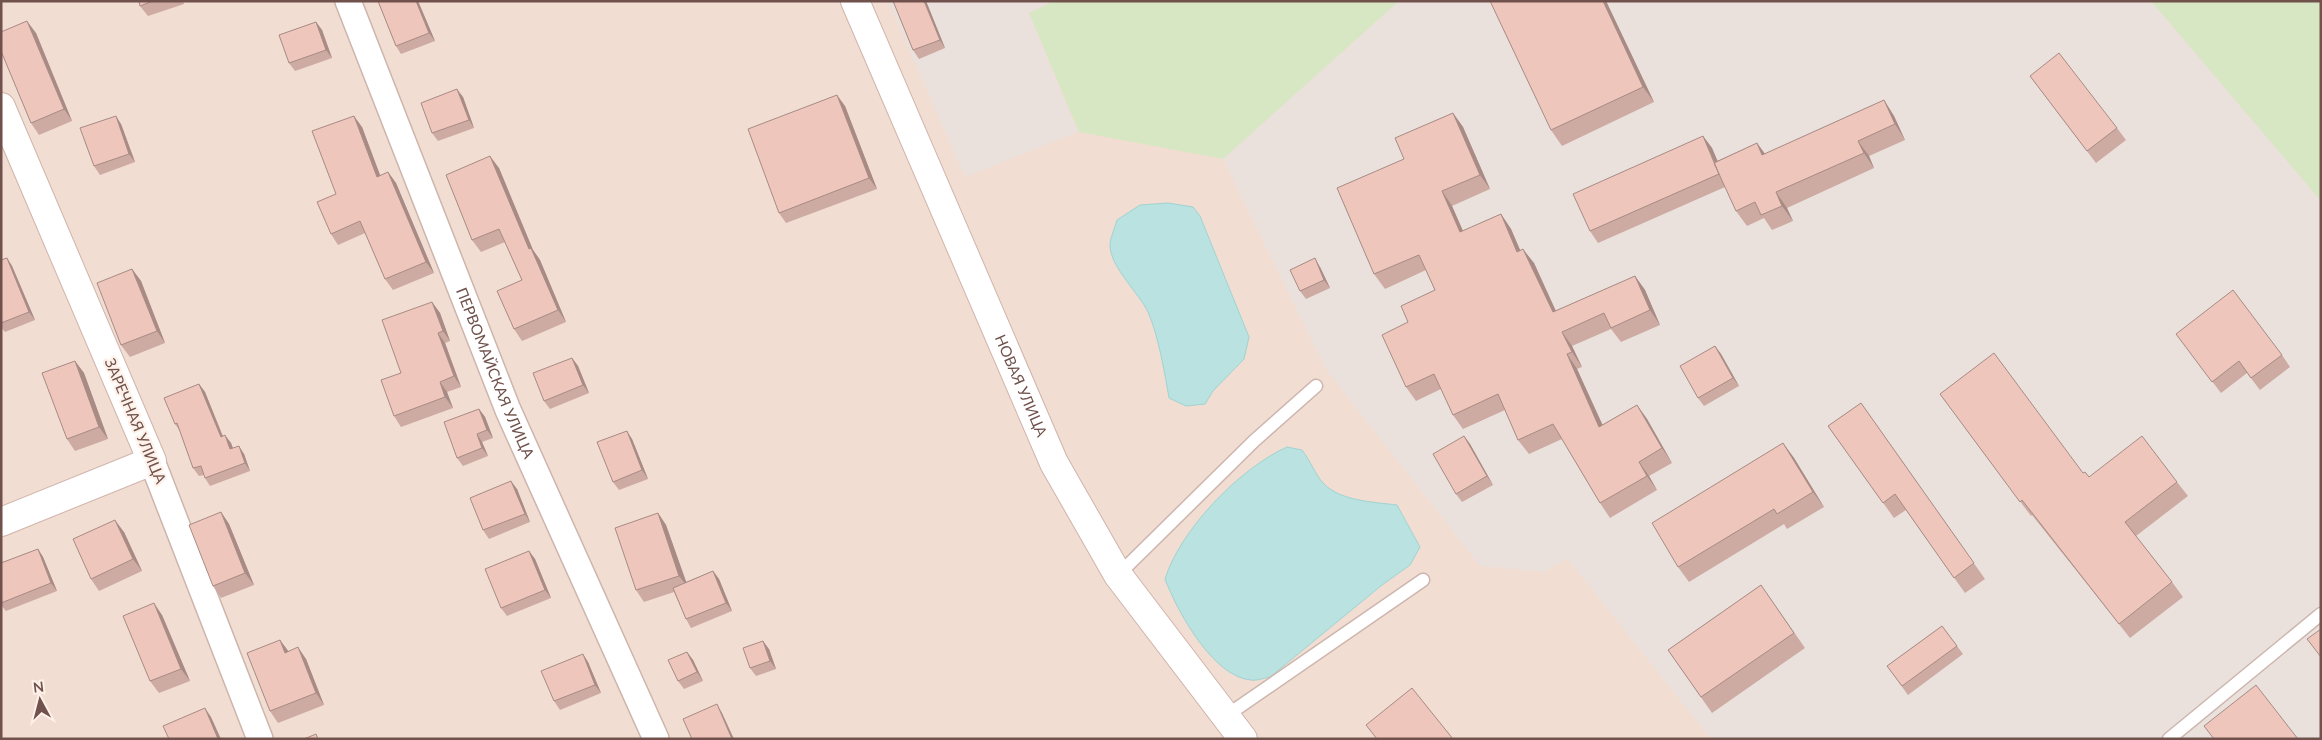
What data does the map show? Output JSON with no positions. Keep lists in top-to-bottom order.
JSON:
{
  "streets": {
    "street": ["ПЕРВОМАЙСКАЯ УЛИЦА", "НОВАЯ УЛИЦА", "ЗАРЕЧНАЯ УЛИЦА"]
  },
  "north": "top"
}
